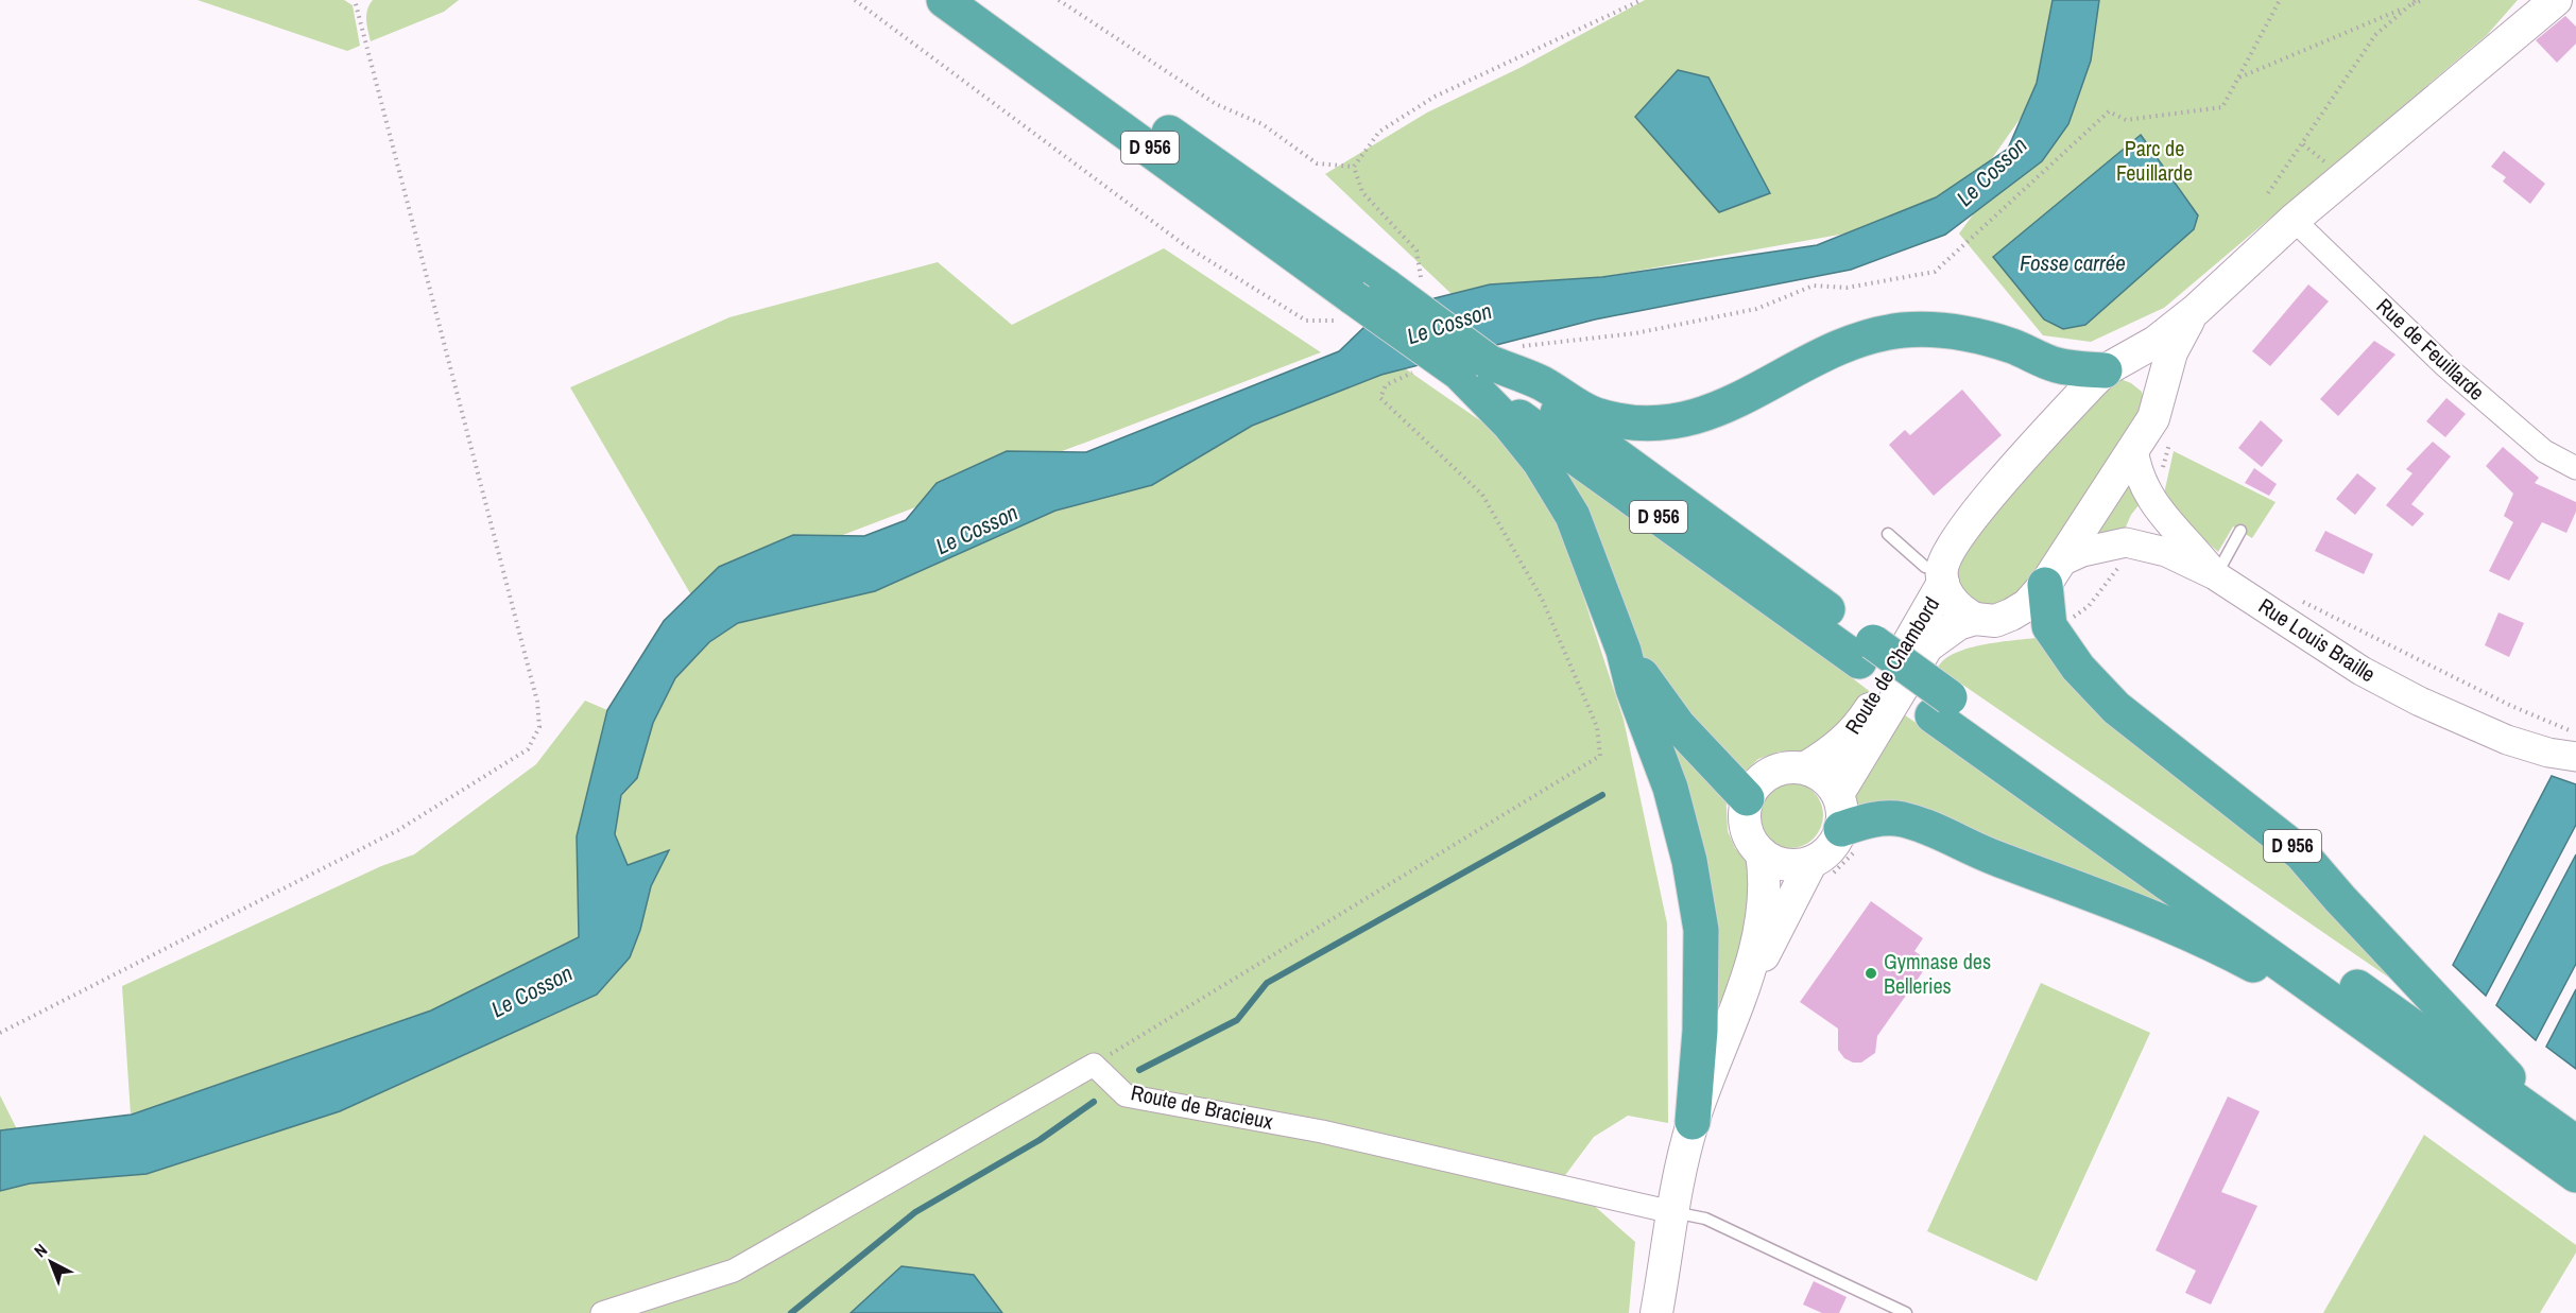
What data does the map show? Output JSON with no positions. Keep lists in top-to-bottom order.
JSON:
{
  "streets": {
    "highway": ["D 956"],
    "main road": ["Route de Chambord"],
    "street": ["Rue de Feuillarde", "Rue Louis Braille", "Route de Bracieux"]
  },
  "crossings": [
    ["D 956", "Rue Louis Braille"],
    ["D 956", "Route de Chambord"]
  ],
  "water": ["Le Cosson", "Fosse carrée"],
  "parks": ["Parc de Feuillarde"],
  "places": ["Gymnase des Belleries"],
  "north": "top left"
}
